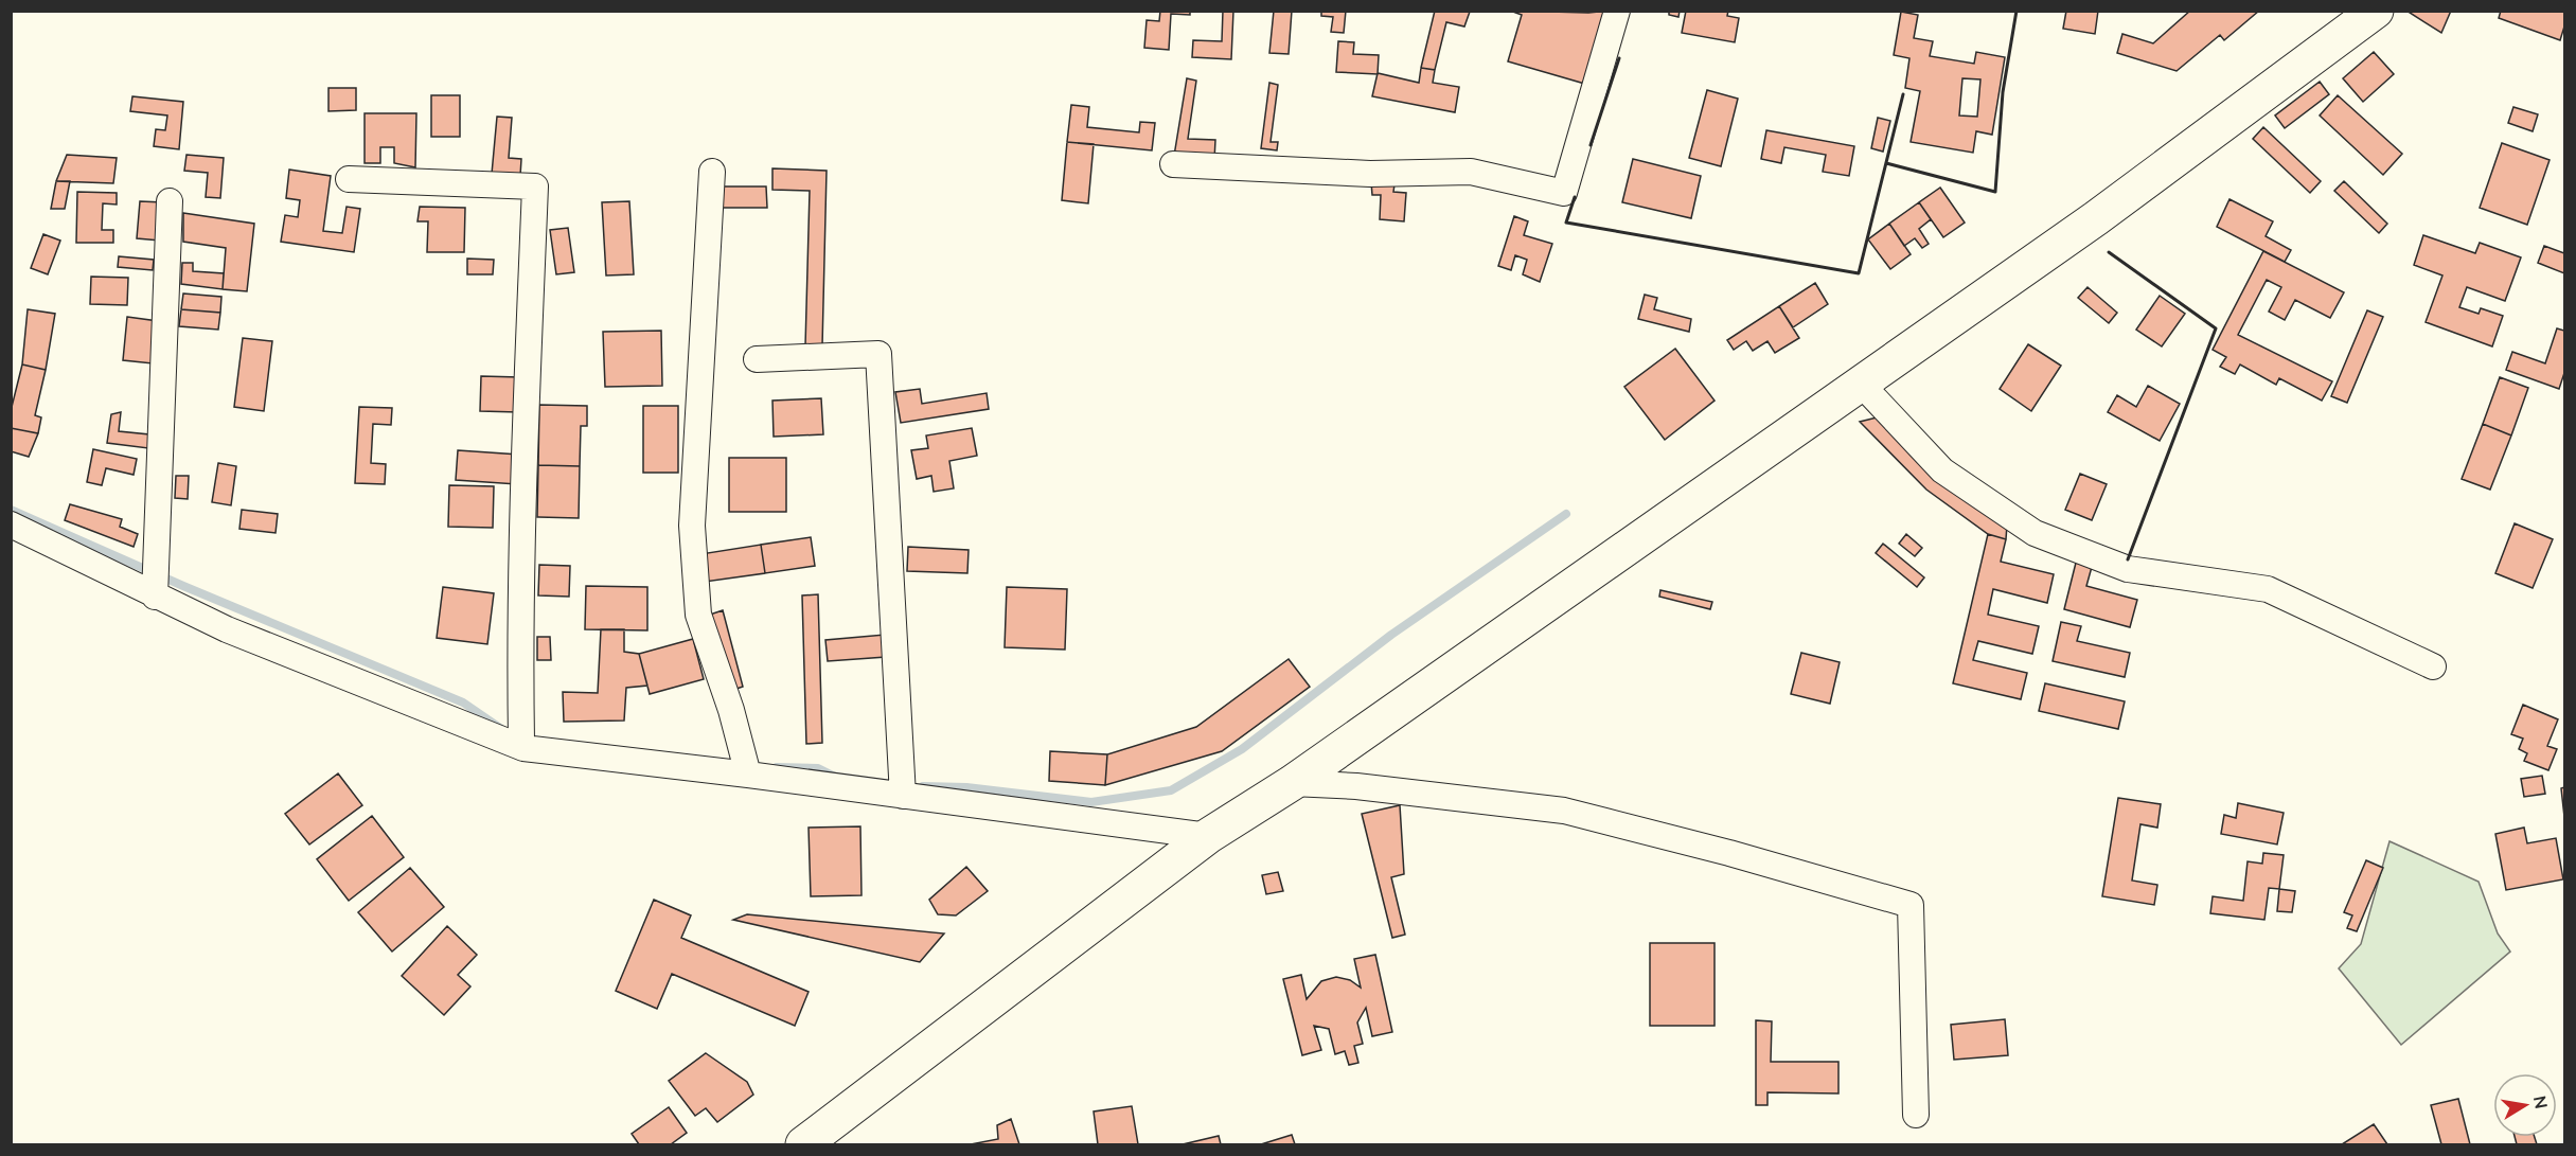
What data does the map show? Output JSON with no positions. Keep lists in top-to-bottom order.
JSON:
{
  "north": "right"
}
